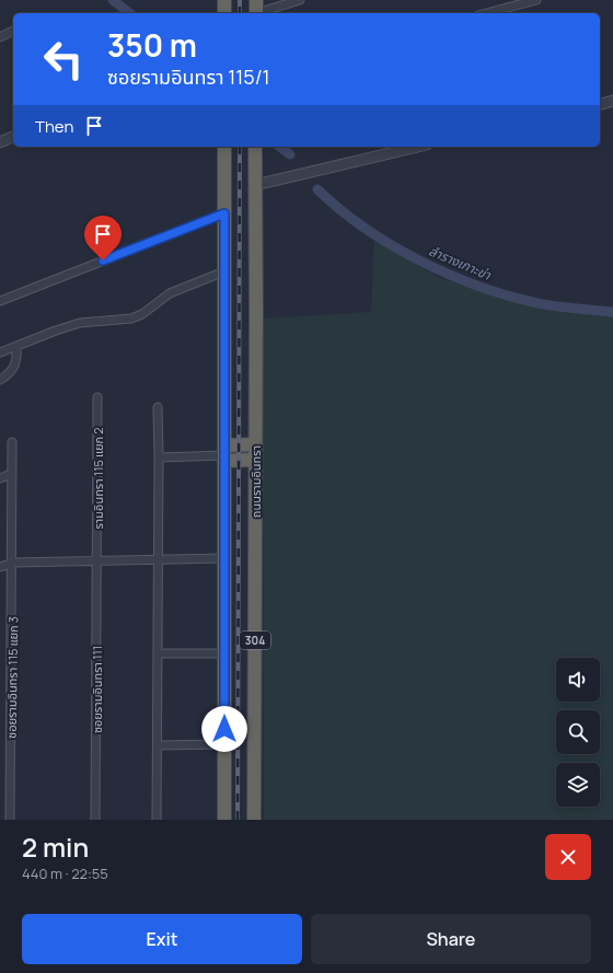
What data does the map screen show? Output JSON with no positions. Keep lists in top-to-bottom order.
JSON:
{
  "streets": {
    "highway": ["ถนนรามอินทรา", "304"],
    "street": ["รามอินทรา 115 แยก 2", "ซอยรามอินทรา 115 แยก 3", "ซอยรามอินทรา 111"]
  },
  "crossings": [
    ["รามอินทรา 115 แยก 2", "ซอยรามอินทรา 111"]
  ],
  "water": ["ลำรางเกาะข่า"],
  "page": {
    "turn": ["350 m", "ซอยรามอินทรา 115/1"],
    "then": "Then",
    "heading": ["2 min", "440 m · 22:55"],
    "buttons": ["Exit", "Share"]
  }
}
